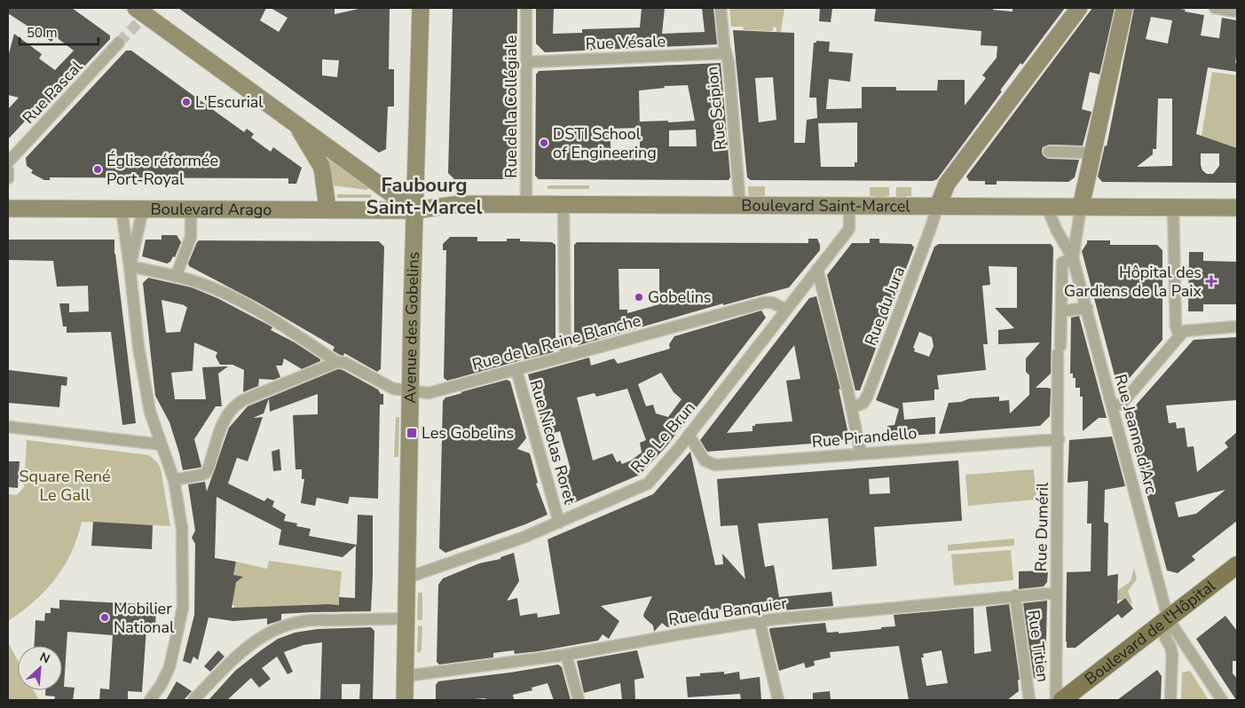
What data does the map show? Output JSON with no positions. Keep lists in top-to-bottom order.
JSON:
{
  "streets": {
    "main road": [
      "Boulevard Saint-Marcel",
      "Boulevard Arago",
      "Avenue des Gobelins",
      "Boulevard de l'Hôpital"
    ],
    "street": [
      "Rue Vésale",
      "Rue Pascal",
      "Rue de la Collégiale",
      "Rue Scipion",
      "Rue du Jura",
      "Rue de la Reine Blanche",
      "Rue Jeanne d'Arc",
      "Rue Le Brun",
      "Rue Pirandello",
      "Rue Nicolas Roret",
      "Rue Duméril",
      "Rue du Banquier",
      "Rue Titien"
    ]
  },
  "crossings": [
    ["Rue Vésale", "Rue de la Collégiale"],
    ["Rue Vésale", "Rue Scipion"],
    ["Rue de la Collégiale", "Boulevard Saint-Marcel"],
    ["Rue Scipion", "Boulevard Saint-Marcel"],
    ["Boulevard Saint-Marcel", "Boulevard Arago"],
    ["Boulevard Saint-Marcel", "Rue du Jura"],
    ["Boulevard Saint-Marcel", "Avenue des Gobelins"],
    ["Boulevard Saint-Marcel", "Rue Jeanne d'Arc"],
    ["Boulevard Saint-Marcel", "Rue Le Brun"],
    ["Boulevard Arago", "Avenue des Gobelins"],
    ["Avenue des Gobelins", "Rue de la Reine Blanche"],
    ["Avenue des Gobelins", "Rue Le Brun"],
    ["Avenue des Gobelins", "Rue du Banquier"],
    ["Rue de la Reine Blanche", "Rue Le Brun"],
    ["Rue de la Reine Blanche", "Rue Nicolas Roret"],
    ["Rue Jeanne d'Arc", "Rue Duméril"],
    ["Rue Jeanne d'Arc", "Boulevard de l'Hôpital"],
    ["Rue Le Brun", "Rue Pirandello"],
    ["Rue Le Brun", "Rue Nicolas Roret"],
    ["Rue Pirandello", "Rue Duméril"],
    ["Rue Duméril", "Rue du Banquier"],
    ["Rue du Banquier", "Rue Titien"]
  ],
  "districts": ["Faubourg Saint-Marcel"],
  "parks": ["Square René Le Gall"],
  "places": {
    "other": [
      "L'Escurial",
      "DSTI School of Engineering",
      "Église réformée Port-Royal",
      "Gobelins",
      "Mobilier National"
    ],
    "health": ["Hôpital des Gardiens de la Paix"],
    "transit": ["Les Gobelins"]
  },
  "scale_bar": "50 m",
  "north": "top right"
}
